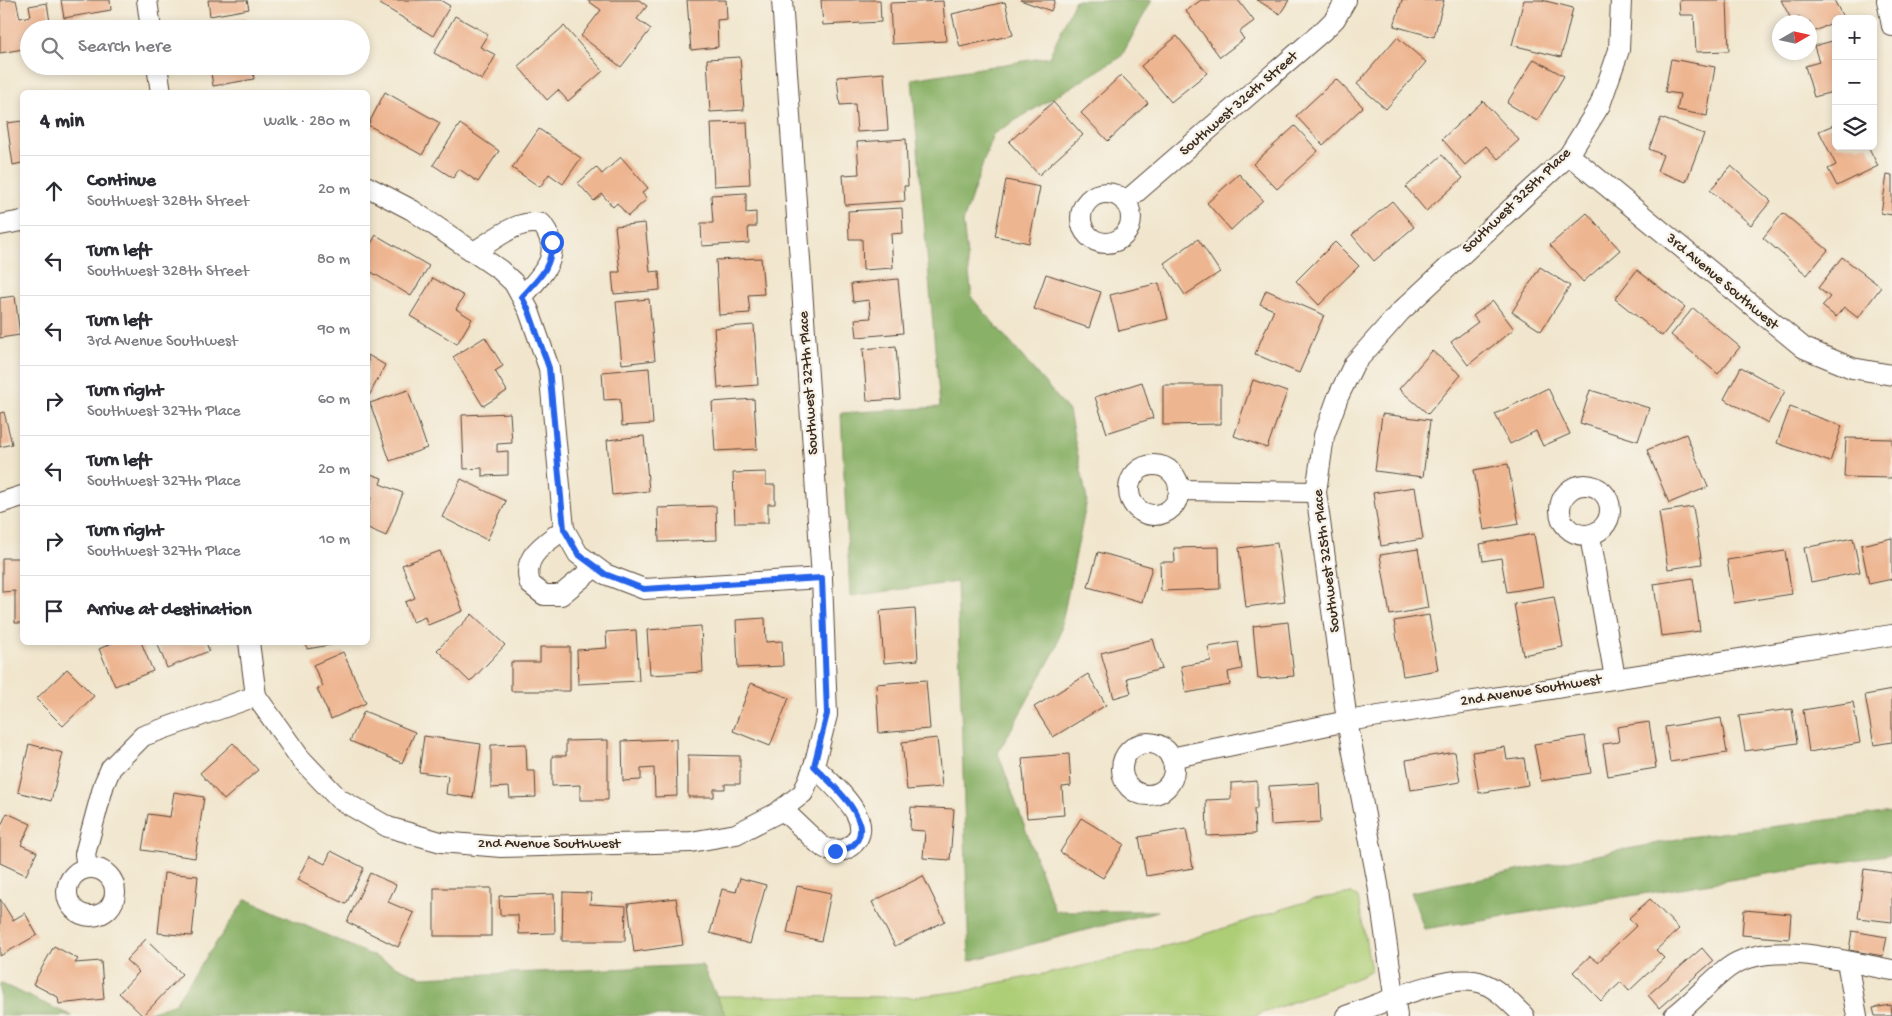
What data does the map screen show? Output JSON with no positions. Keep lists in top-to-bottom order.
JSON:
{
  "streets": {
    "street": [
      "Southwest 326th Street",
      "Southwest 325th Place",
      "3rd Avenue Southwest",
      "Southwest 327th Place",
      "2nd Avenue Southwest"
    ]
  },
  "crossings": [
    ["Southwest 325th Place", "3rd Avenue Southwest"],
    ["Southwest 325th Place", "2nd Avenue Southwest"],
    ["Southwest 327th Place", "2nd Avenue Southwest"]
  ],
  "north": "right",
  "page": {
    "map_buttons": ["+", "−"],
    "search": "Search here",
    "heading": ["4 min", "Walk · 280 m"],
    "list": [
      ["Continue", "Southwest 328th Street", "20 m"],
      ["Turn left", "Southwest 328th Street", "80 m"],
      ["Turn left", "3rd Avenue Southwest", "90 m"],
      ["Turn right", "Southwest 327th Place", "60 m"],
      ["Turn left", "Southwest 327th Place", "20 m"],
      ["Turn right", "Southwest 327th Place", "10 m"],
      "Arrive at destination"
    ]
  }
}
